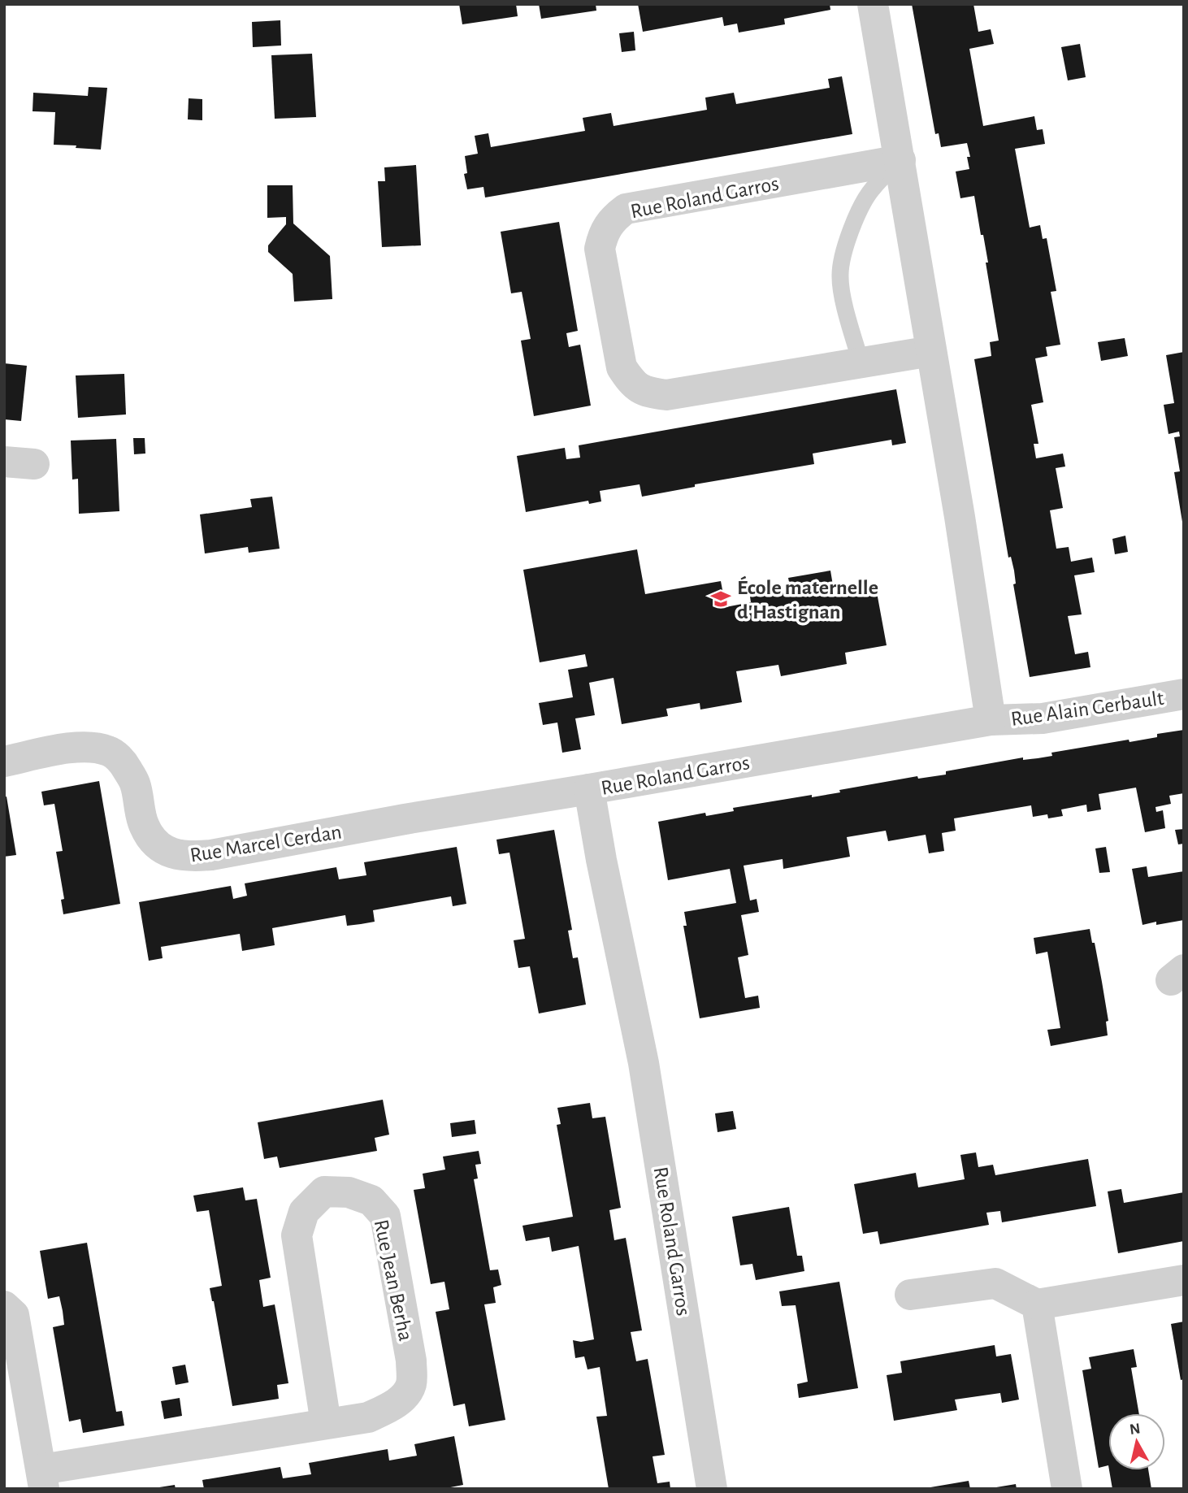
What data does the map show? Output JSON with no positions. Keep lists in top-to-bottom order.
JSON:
{
  "streets": {
    "street": [
      "Rue Roland Garros",
      "Rue Alain Gerbault",
      "Rue Marcel Cerdan",
      "Rue Jean Berha"
    ]
  },
  "crossings": [
    ["Rue Roland Garros", "Rue Alain Gerbault"],
    ["Rue Roland Garros", "Rue Marcel Cerdan"]
  ],
  "places": {
    "school or university": ["École maternelle d'Hastignan"]
  },
  "north": "top"
}
